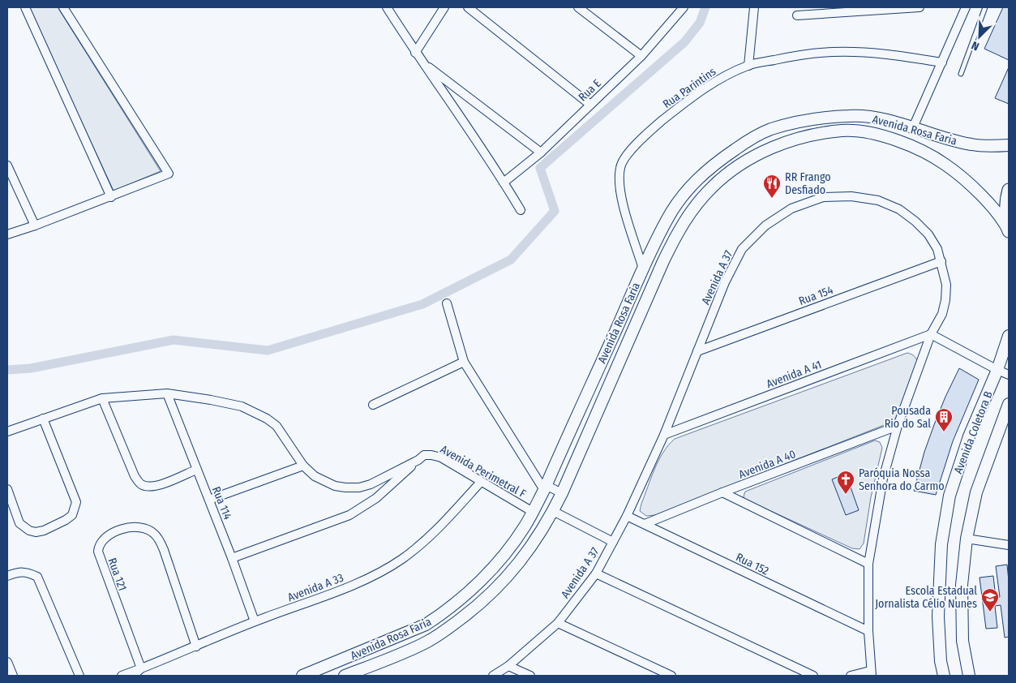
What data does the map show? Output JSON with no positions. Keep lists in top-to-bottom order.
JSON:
{
  "streets": {
    "street": [
      "Rua Parintins",
      "Rua E",
      "Avenida Rosa Faria",
      "Avenida A 37",
      "Rua 154",
      "Avenida A 41",
      "Avenida Coletora B",
      "Avenida A 40",
      "Avenida Perimetral F",
      "Rua 114",
      "Rua 152",
      "Rua 121",
      "Avenida A 33"
    ]
  },
  "crossings": [
    ["Rua Parintins", "Avenida Rosa Faria"],
    ["Avenida Rosa Faria", "Avenida Perimetral F"],
    ["Avenida A 37", "Rua 154"],
    ["Avenida A 37", "Avenida A 41"],
    ["Avenida A 37", "Avenida A 40"],
    ["Avenida A 37", "Rua 152"],
    ["Avenida A 40", "Rua 152"],
    ["Avenida Perimetral F", "Rua 114"],
    ["Avenida Perimetral F", "Avenida A 33"],
    ["Rua 114", "Avenida A 33"],
    ["Rua 121", "Avenida A 33"]
  ],
  "places": {
    "restaurant": ["RR Frango Desfiado"],
    "building": ["Pousada Rio do Sal"],
    "church": ["Paróquia Nossa Senhora do Carmo"],
    "school or university": ["Escola Estadual Jornalista Célio Nunes"]
  },
  "north": "bottom left"
}
